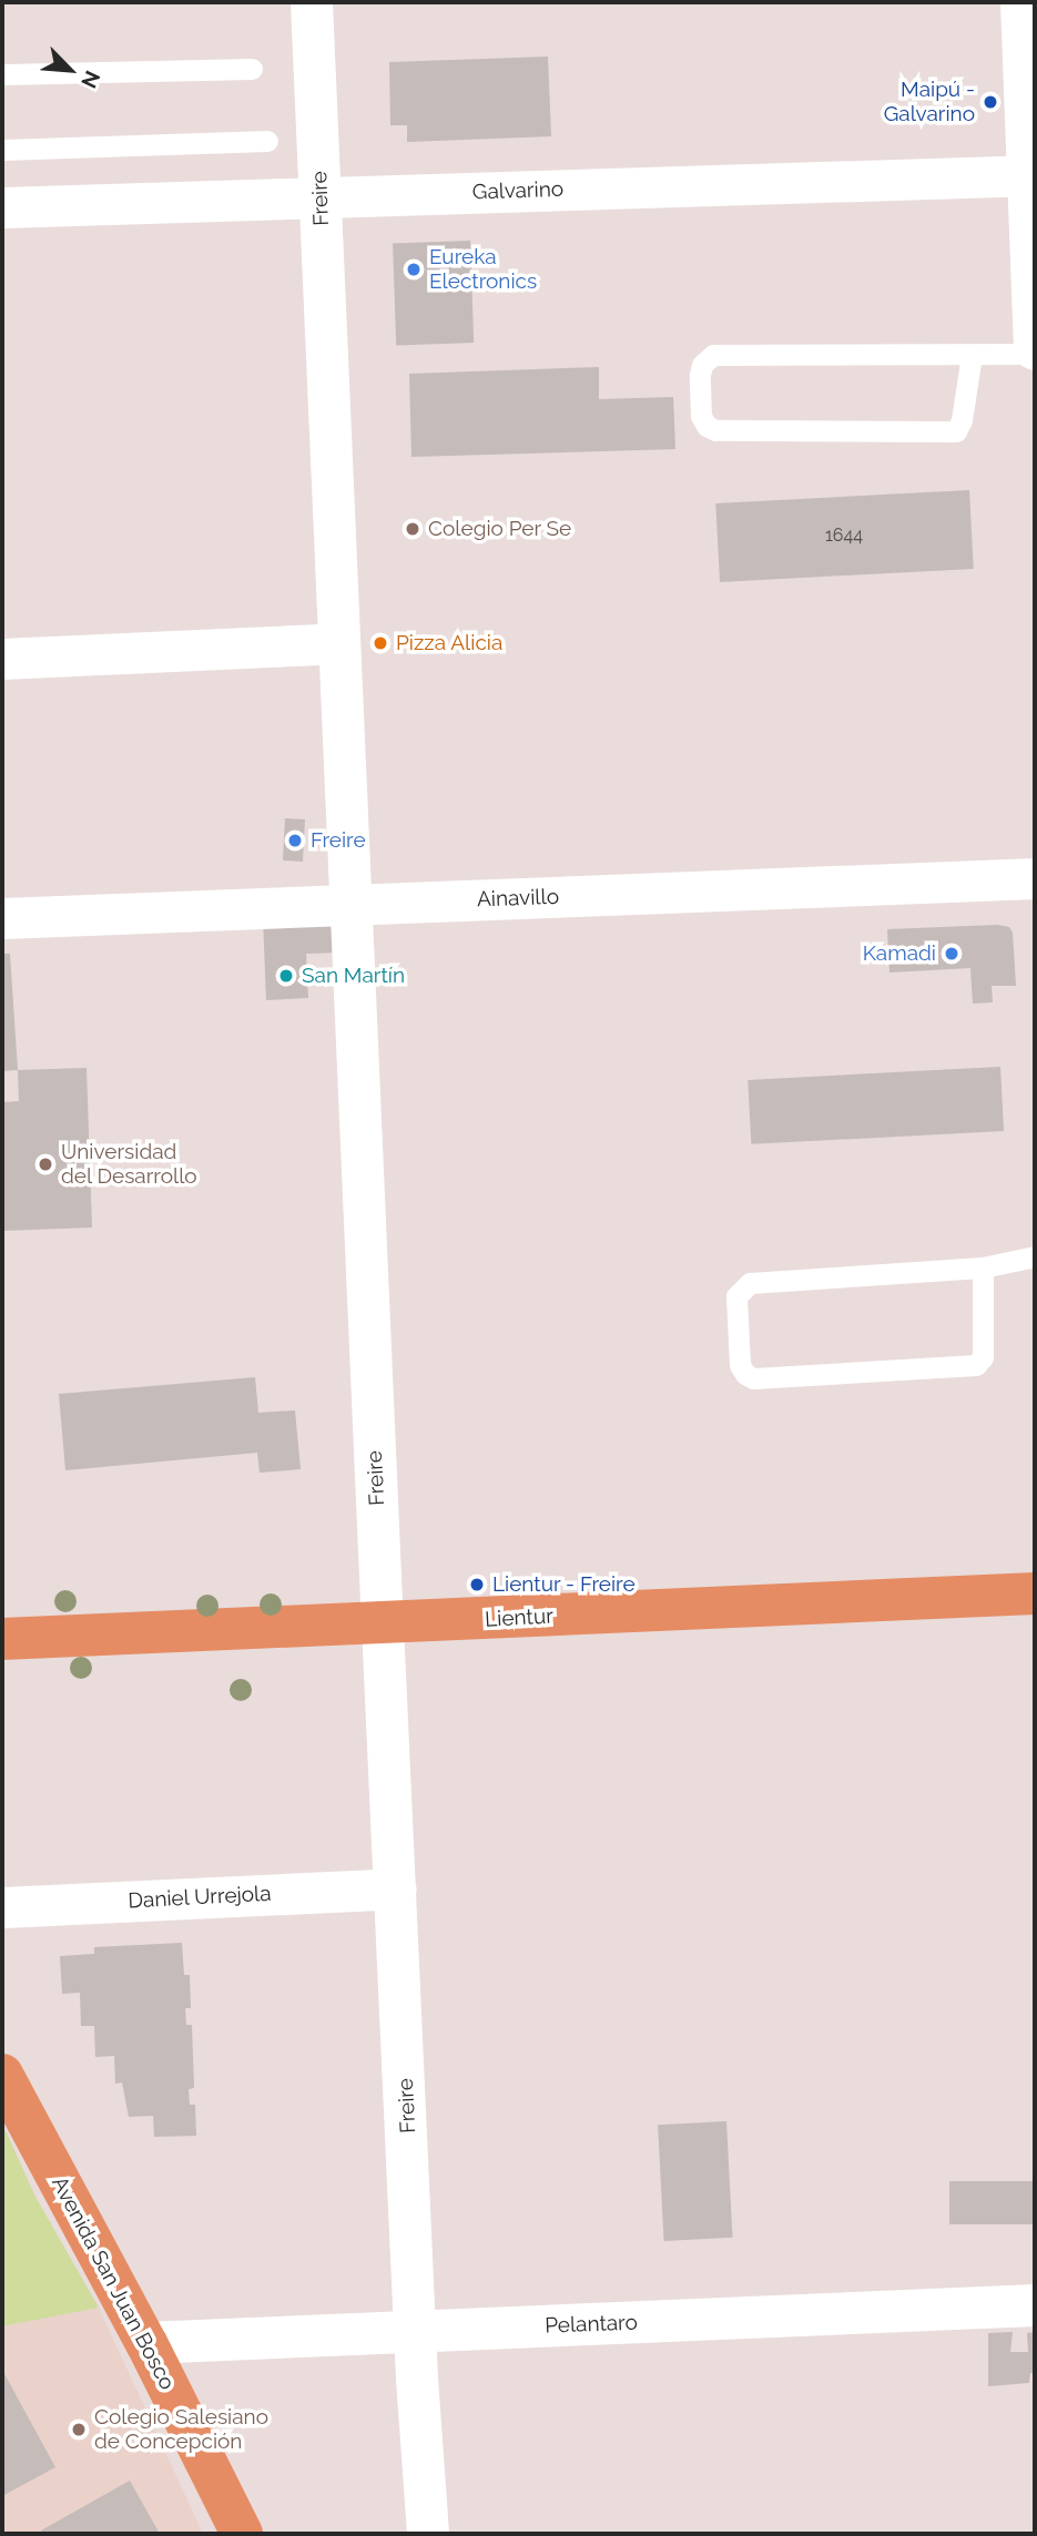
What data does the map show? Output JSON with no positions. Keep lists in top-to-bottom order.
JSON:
{
  "streets": {
    "main road": [
      "Freire",
      "Lientur",
      "Avenida San Juan Bosco",
      "Pelantaro"
    ],
    "street": ["Galvarino", "Ainavillo", "Daniel Urrejola"]
  },
  "crossings": [
    ["Galvarino", "Freire"],
    ["Freire", "Ainavillo"],
    ["Freire", "Lientur"],
    ["Freire", "Daniel Urrejola"],
    ["Freire", "Pelantaro"],
    ["Avenida San Juan Bosco", "Pelantaro"]
  ],
  "places": [
    "Maipú - Galvarino",
    "Eureka Electronics",
    "Colegio Per Se",
    "Pizza Alicia",
    "Freire",
    "Kamadi",
    "San Martín",
    "Universidad del Desarrollo",
    "Lientur - Freire",
    "Colegio Salesiano de Concepción"
  ],
  "house_numbers": ["1644"],
  "north": "bottom right"
}
